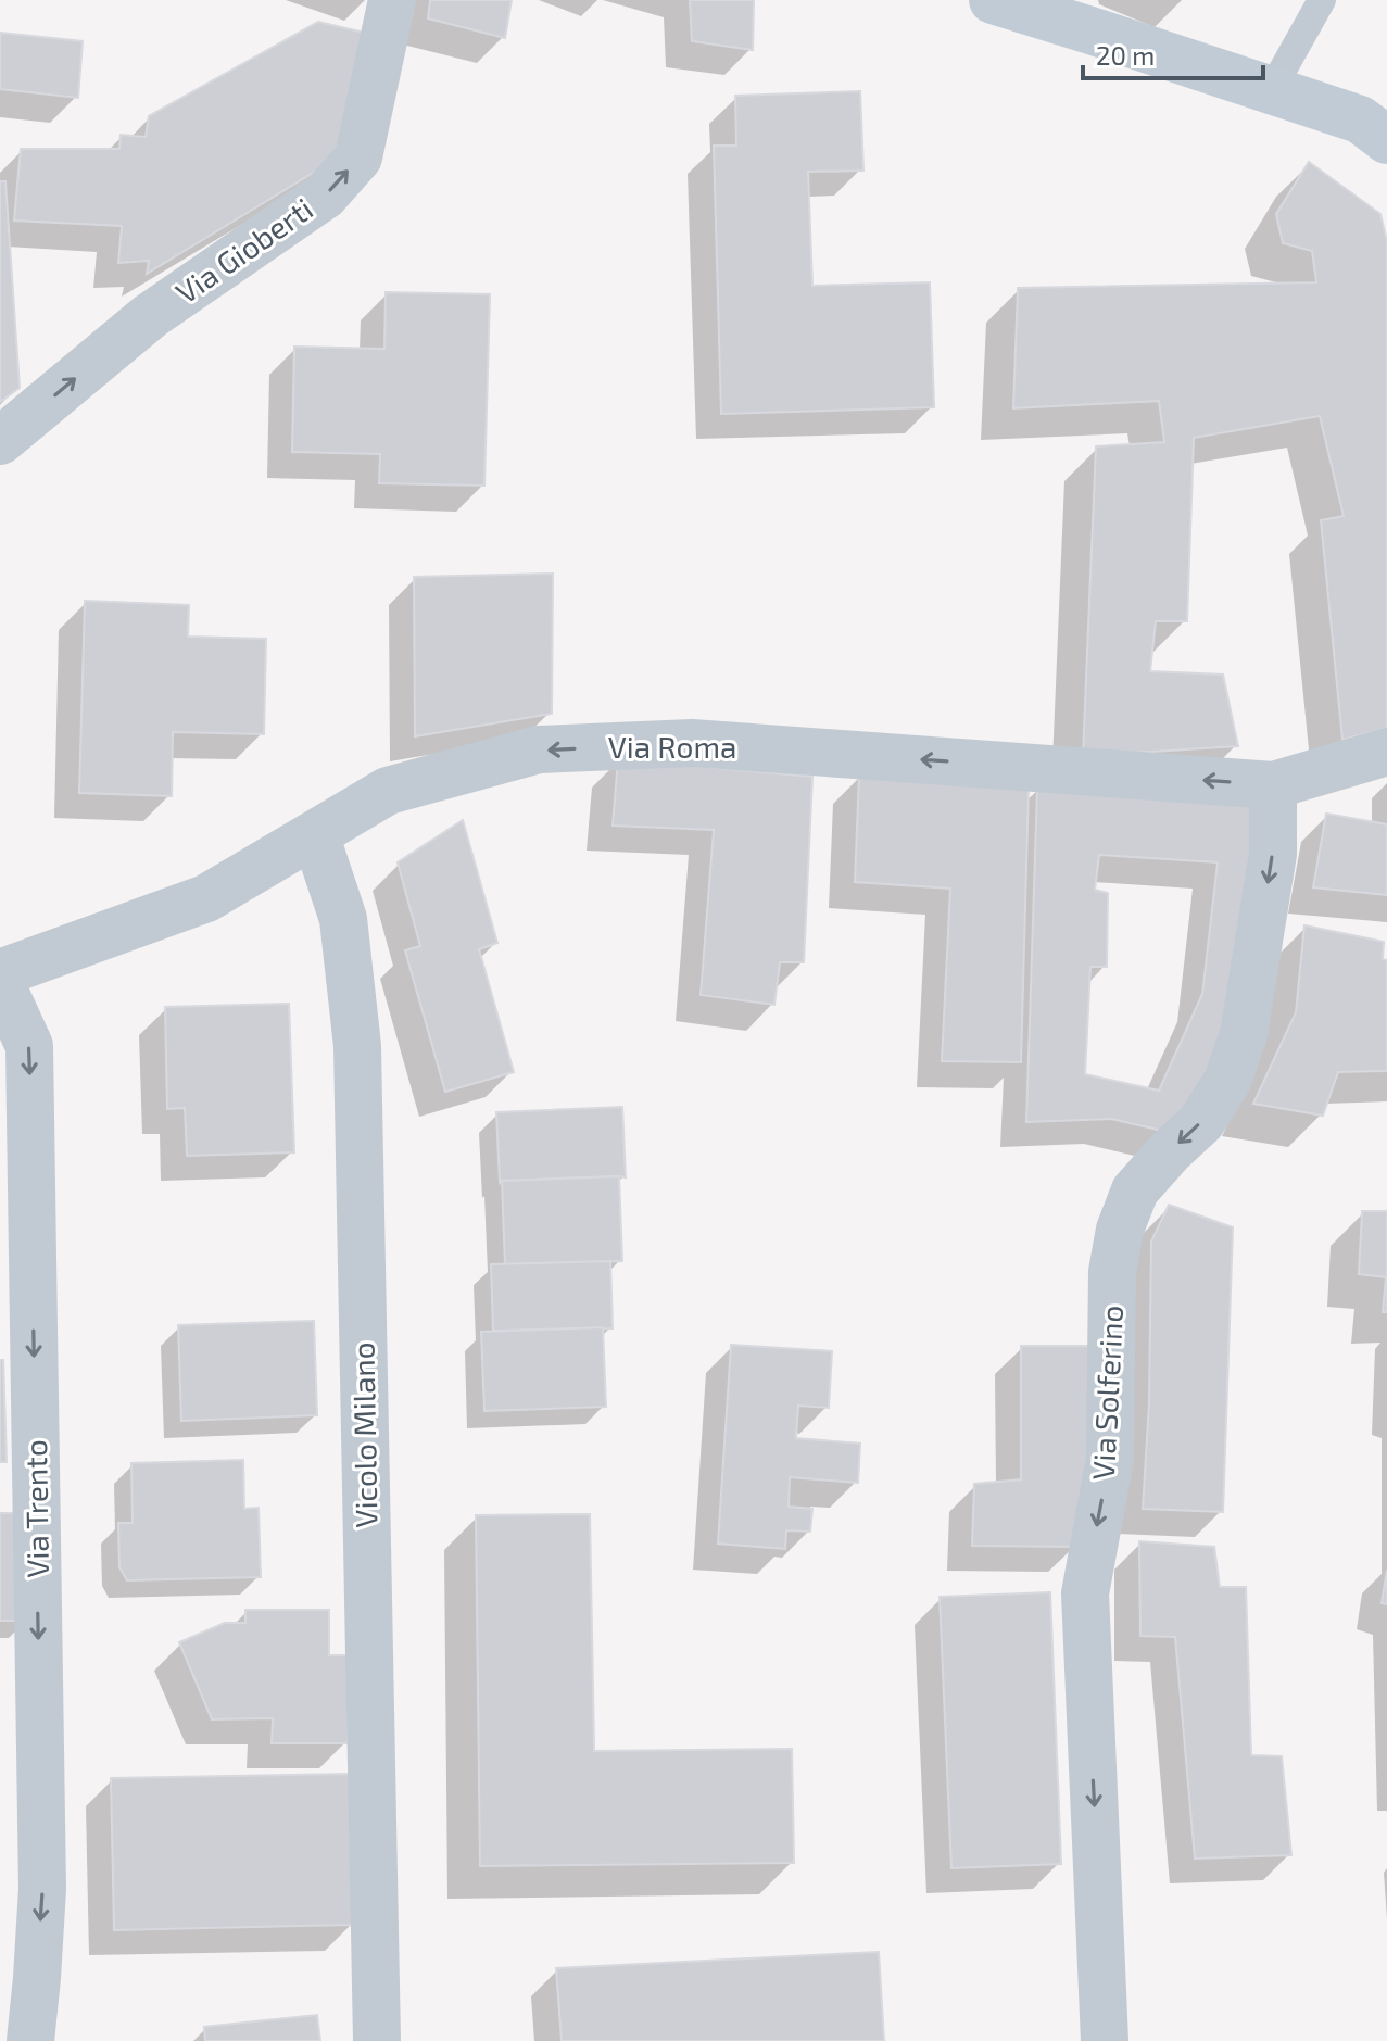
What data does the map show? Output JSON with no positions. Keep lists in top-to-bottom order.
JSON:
{
  "streets": {
    "street": [
      "Via Gioberti",
      "Via Roma",
      "Via Solferino",
      "Vicolo Milano",
      "Via Trento"
    ]
  },
  "crossings": [
    ["Via Roma", "Via Solferino"],
    ["Via Roma", "Vicolo Milano"]
  ],
  "one_way": [
    "Via Gioberti",
    "Via Roma",
    "Via Solferino",
    "Via Trento"
  ],
  "scale_bar": "20 m"
}
